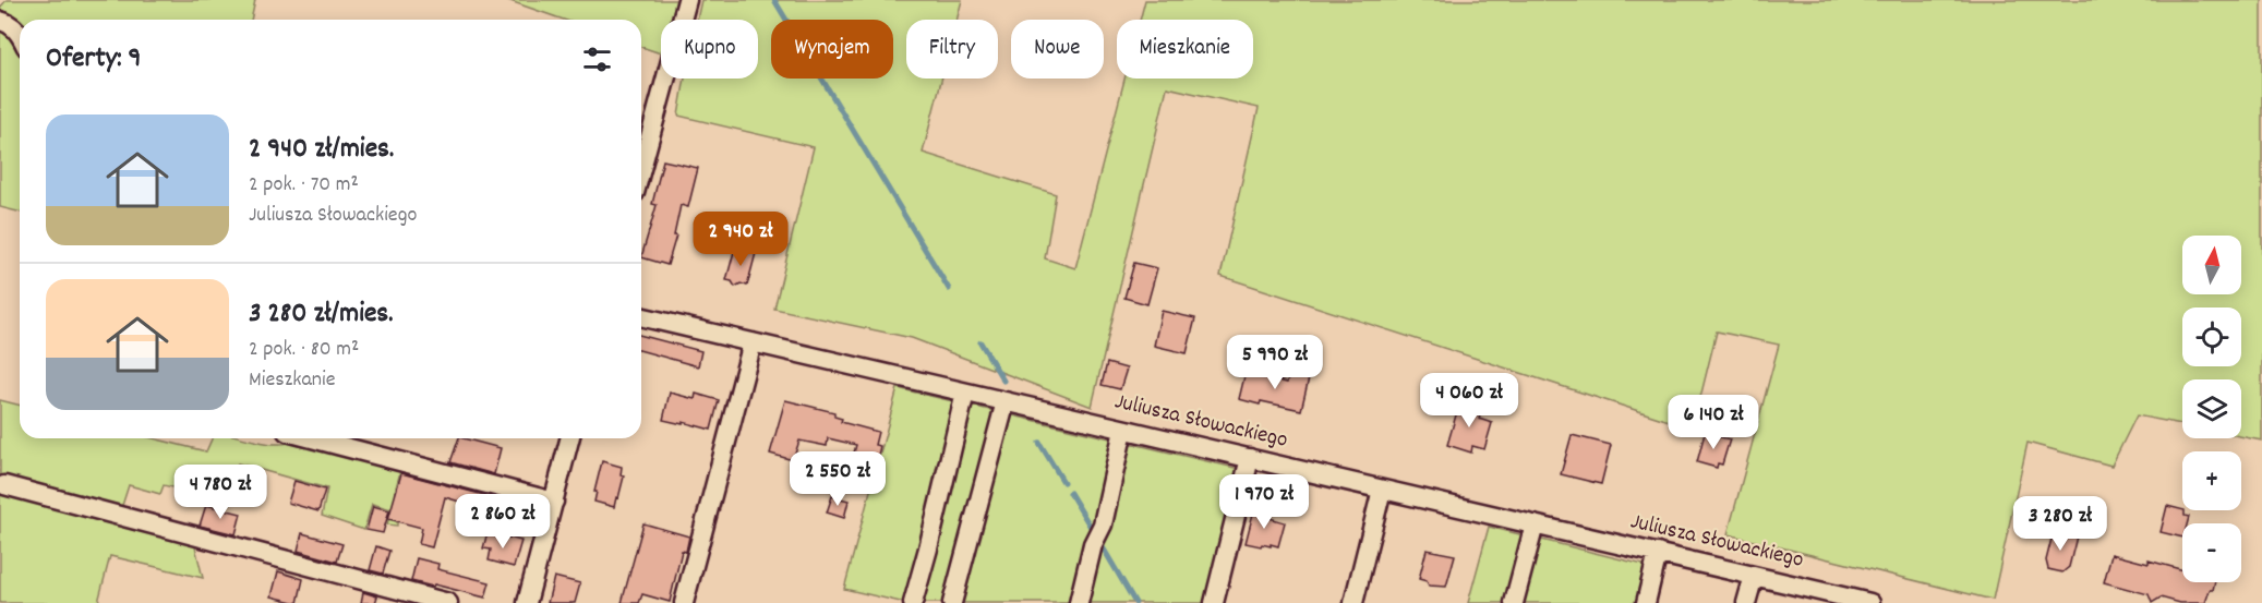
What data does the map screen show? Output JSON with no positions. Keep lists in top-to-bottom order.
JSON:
{
  "streets": {
    "street": ["Juliusza Słowackiego"]
  },
  "north": "top",
  "page": {
    "chip": [
      "Kupno",
      "Wynajem",
      "Filtry",
      "Nowe",
      "Mieszkanie"
    ],
    "heading": "Oferty: 9",
    "list": [
      {
        "name": "2 940 zł/mies.",
        "note": "2 pok. · 70 m² · Juliusza Słowackiego"
      },
      {
        "name": "3 280 zł/mies.",
        "note": "2 pok. · 80 m² · Mieszkanie"
      }
    ],
    "price": [
      "2 940 zł",
      "5 990 zł",
      "4 060 zł",
      "6 140 zł",
      "2 550 zł",
      "4 780 zł",
      "1 970 zł",
      "2 860 zł",
      "3 280 zł"
    ],
    "map_buttons": ["+", "−"]
  }
}
